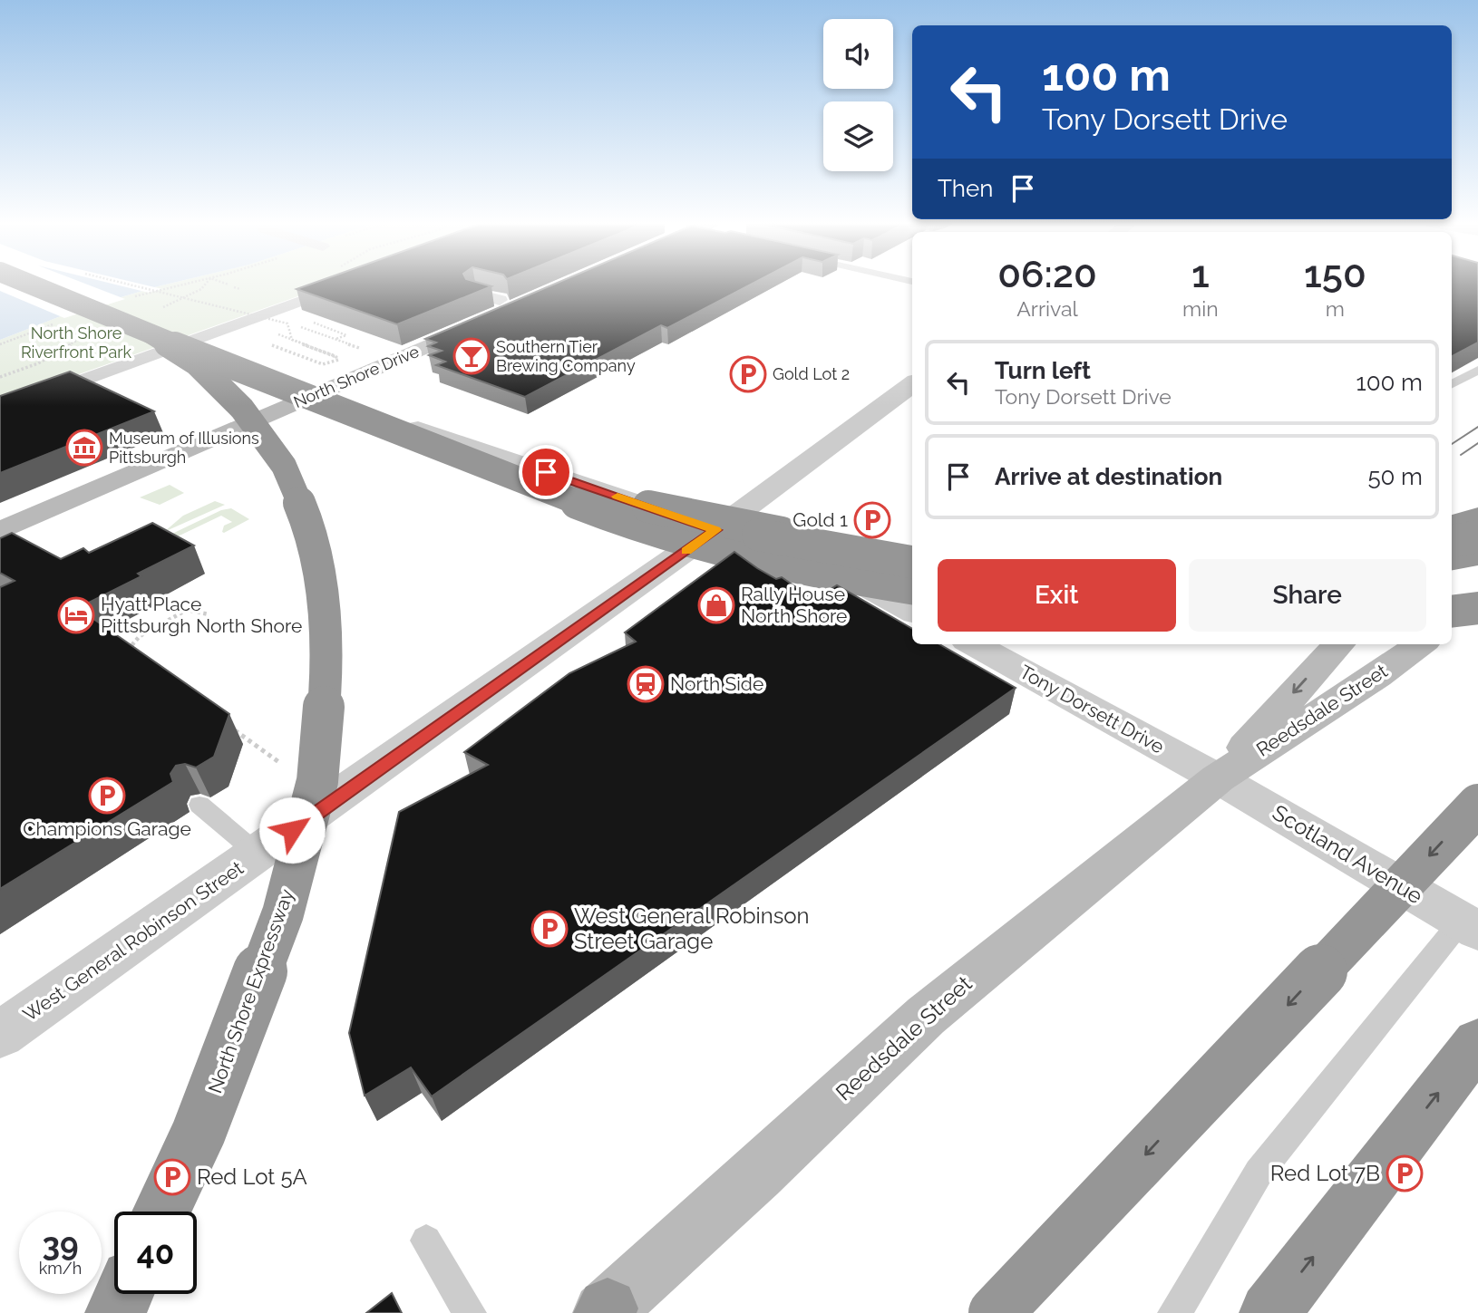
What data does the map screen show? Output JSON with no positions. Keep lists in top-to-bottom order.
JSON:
{
  "streets": {
    "highway": ["North Shore Expressway"],
    "main road": ["North Shore Drive", "Reedsdale Street"],
    "street": ["Tony Dorsett Drive", "Scotland Avenue", "West General Robinson Street"]
  },
  "crossings": [
    ["Tony Dorsett Drive", "Reedsdale Street"],
    ["Tony Dorsett Drive", "Scotland Avenue"],
    ["Reedsdale Street", "Scotland Avenue"]
  ],
  "parks": ["North Shore Riverfront Park"],
  "places": {
    "bar": ["Southern Tier Brewing Company"],
    "parking": [
      "Gold Lot 2",
      "Gold 1",
      "Champions Garage",
      "West General Robinson Street Garage",
      "Red Lot 7B",
      "Red Lot 5A"
    ],
    "museum": ["Museum of Illusions Pittsburgh"],
    "shop": ["Rally House North Shore"],
    "hotel": ["Hyatt Place Pittsburgh North Shore"],
    "station": ["North Side"]
  },
  "page": {
    "turn": ["100 m", "Tony Dorsett Drive"],
    "then": "Then",
    "eta": [
      "06:20",
      "Arrival",
      "1",
      "min",
      "150",
      "m"
    ],
    "list": [
      {
        "name": "Turn left",
        "note": "Tony Dorsett Drive",
        "value": "100 m"
      },
      {
        "name": "Arrive at destination",
        "value": "50 m"
      }
    ],
    "buttons": ["Exit", "Share"],
    "speed": "39 km/h",
    "limit": "40"
  }
}
